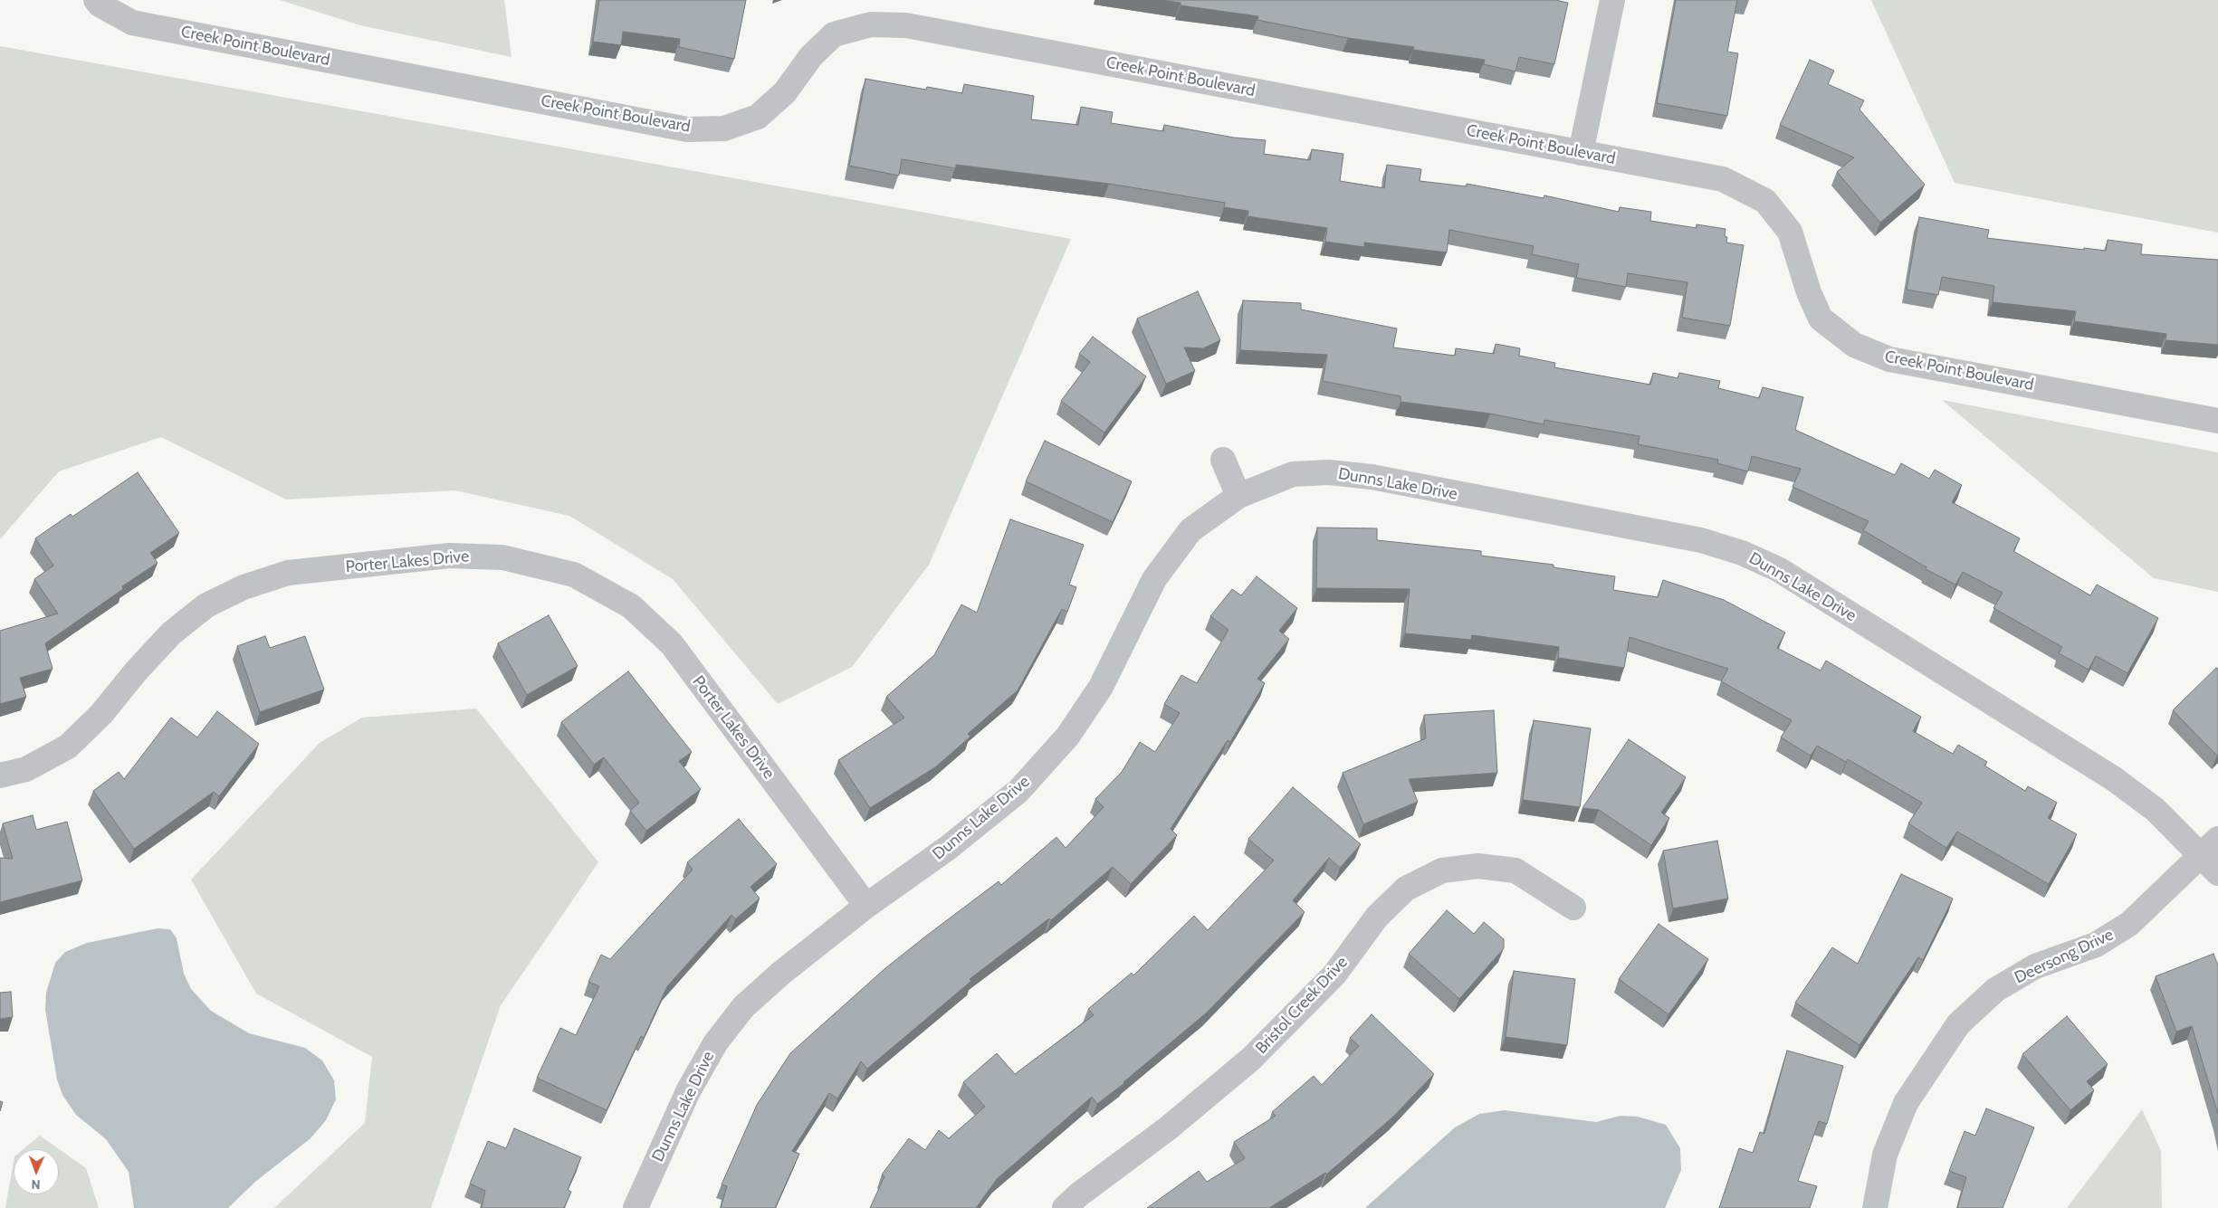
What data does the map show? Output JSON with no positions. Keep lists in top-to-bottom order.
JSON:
{
  "streets": {
    "street": [
      "Creek Point Boulevard",
      "Dunns Lake Drive",
      "Porter Lakes Drive",
      "Deersong Drive",
      "Bristol Creek Drive"
    ]
  },
  "crossings": [
    ["Dunns Lake Drive", "Porter Lakes Drive"],
    ["Dunns Lake Drive", "Deersong Drive"]
  ],
  "north": "bottom"
}
